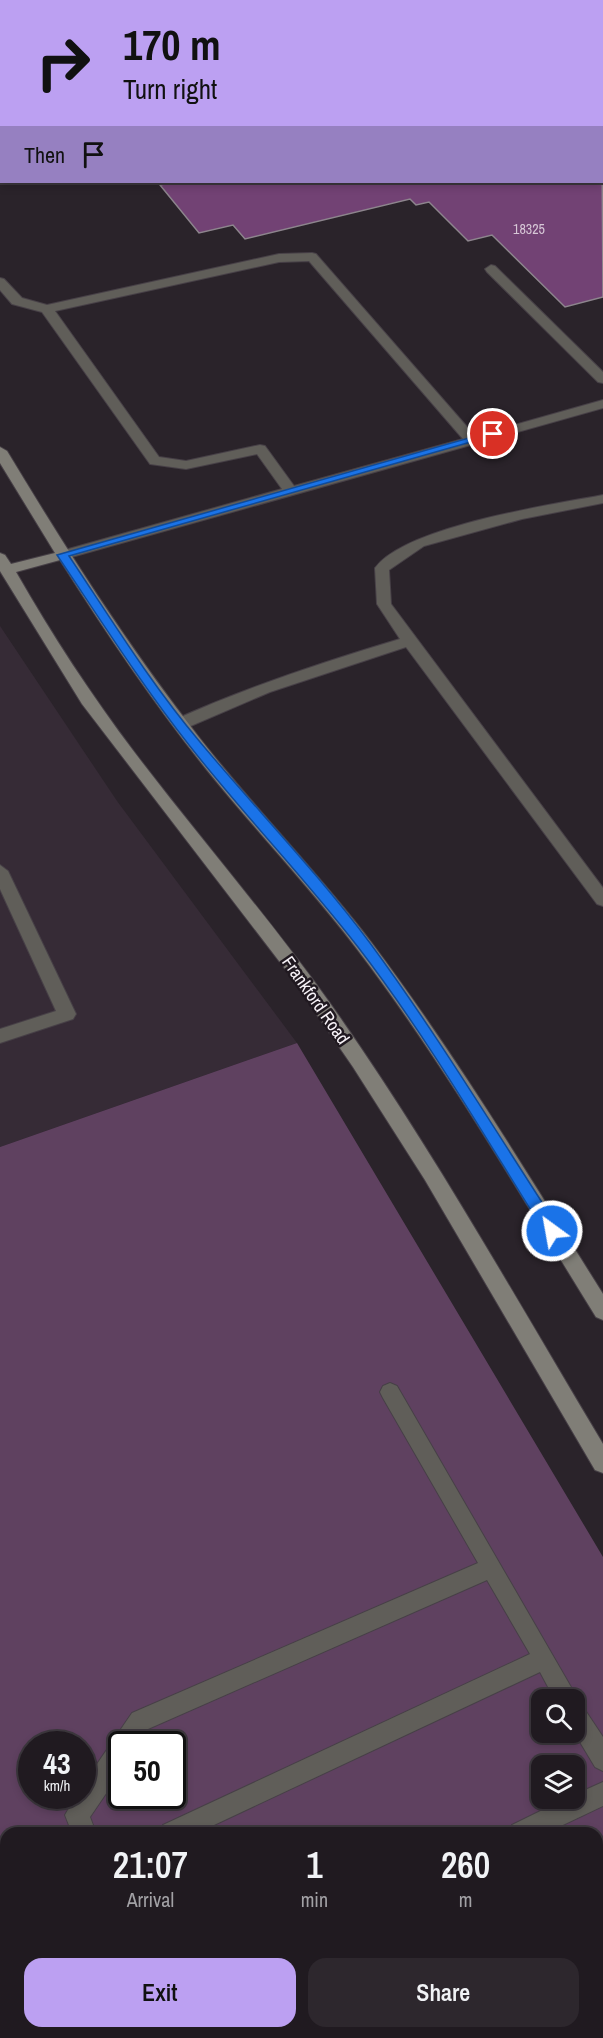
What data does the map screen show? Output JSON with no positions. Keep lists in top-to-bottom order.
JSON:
{
  "streets": {
    "main road": ["Frankford Road"]
  },
  "house_numbers": ["18325"],
  "page": {
    "turn": ["170 m", "Turn right"],
    "then": "Then",
    "speed": "43 km/h",
    "limit": "50",
    "eta": [
      "21:07",
      "Arrival",
      "1",
      "min",
      "260",
      "m"
    ],
    "buttons": ["Exit", "Share"]
  }
}
